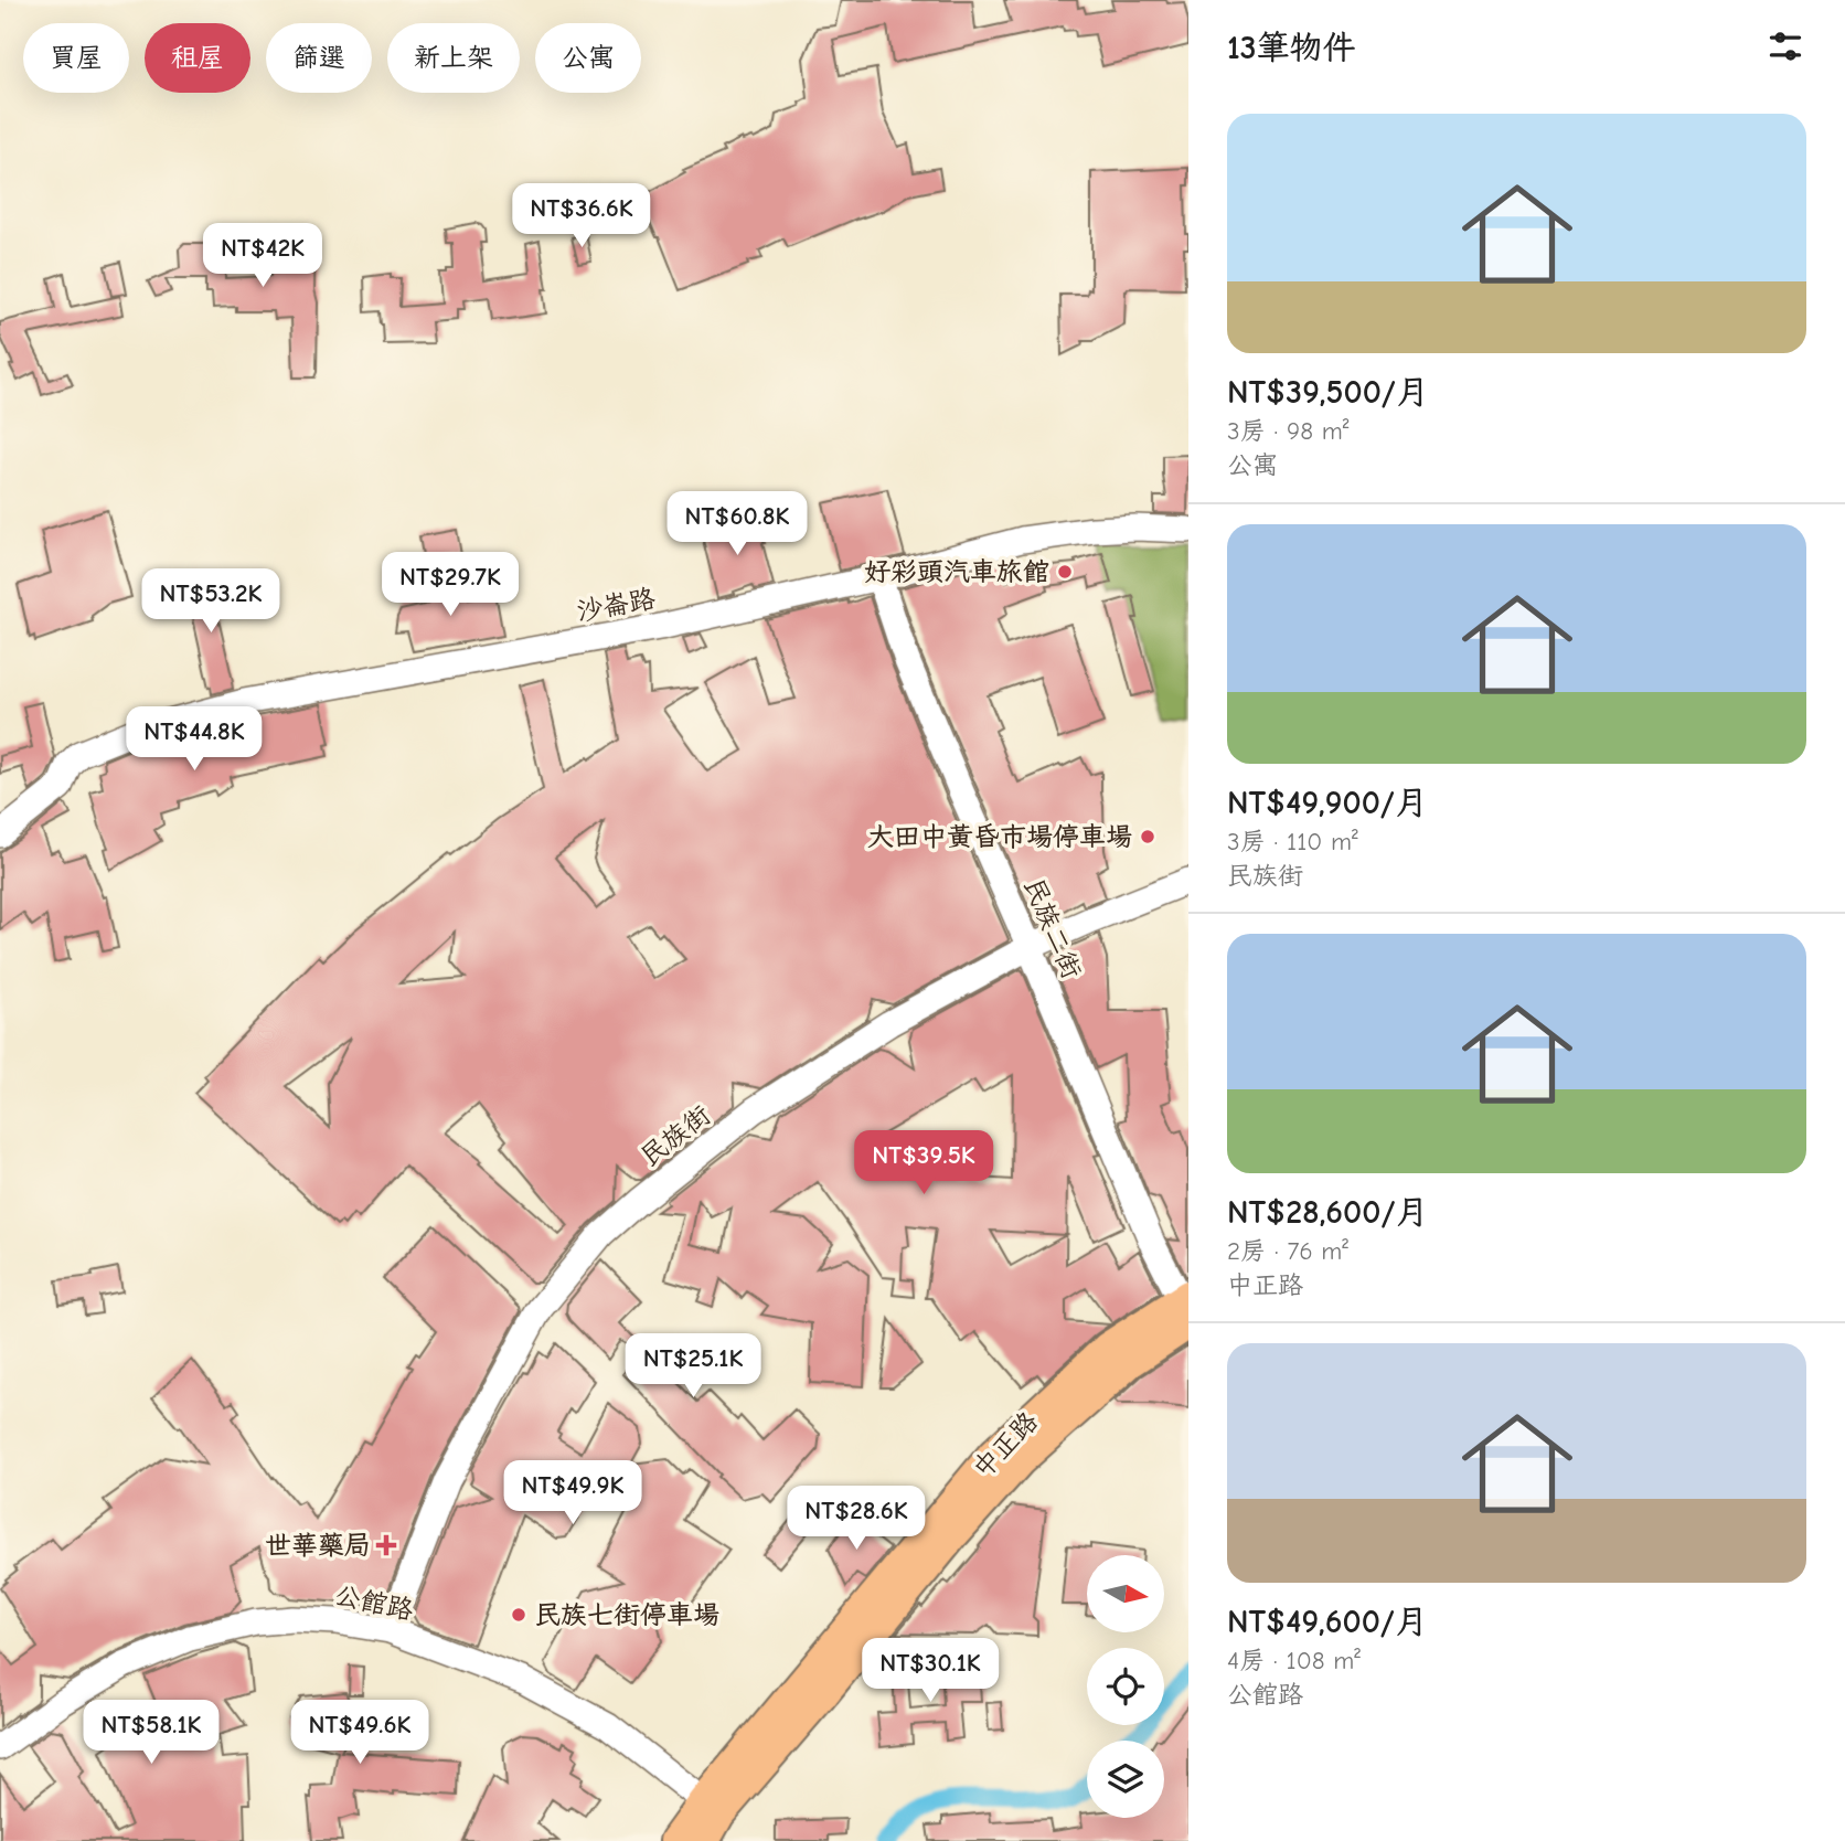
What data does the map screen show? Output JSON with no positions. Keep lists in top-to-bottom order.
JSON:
{
  "streets": {
    "main road": ["中正路"],
    "street": [
      "沙崙路",
      "民族二街",
      "民族街",
      "公館路"
    ]
  },
  "crossings": [
    ["沙崙路", "民族二街"],
    ["民族二街", "民族街"],
    ["民族二街", "中正路"],
    ["民族街", "公館路"],
    ["中正路", "公館路"]
  ],
  "places": {
    "other": ["好彩頭汽車旅館", "大田中黃昏市場停車場", "民族七街停車場"],
    "health": ["世華藥局"]
  },
  "north": "right",
  "page": {
    "heading": "13筆物件",
    "chip": [
      "買屋",
      "租屋",
      "篩選",
      "新上架",
      "公寓"
    ],
    "list": [
      {
        "name": "NT$39,500/月",
        "note": "3房 · 98 m² · 公寓"
      },
      {
        "name": "NT$49,900/月",
        "note": "3房 · 110 m² · 民族街"
      },
      {
        "name": "NT$28,600/月",
        "note": "2房 · 76 m² · 中正路"
      },
      {
        "name": "NT$49,600/月",
        "note": "4房 · 108 m² · 公館路"
      }
    ],
    "price": [
      "NT$36.6K",
      "NT$42K",
      "NT$60.8K",
      "NT$29.7K",
      "NT$53.2K",
      "NT$44.8K",
      "NT$39.5K",
      "NT$25.1K",
      "NT$49.9K",
      "NT$28.6K",
      "NT$30.1K",
      "NT$58.1K",
      "NT$49.6K"
    ]
  }
}
